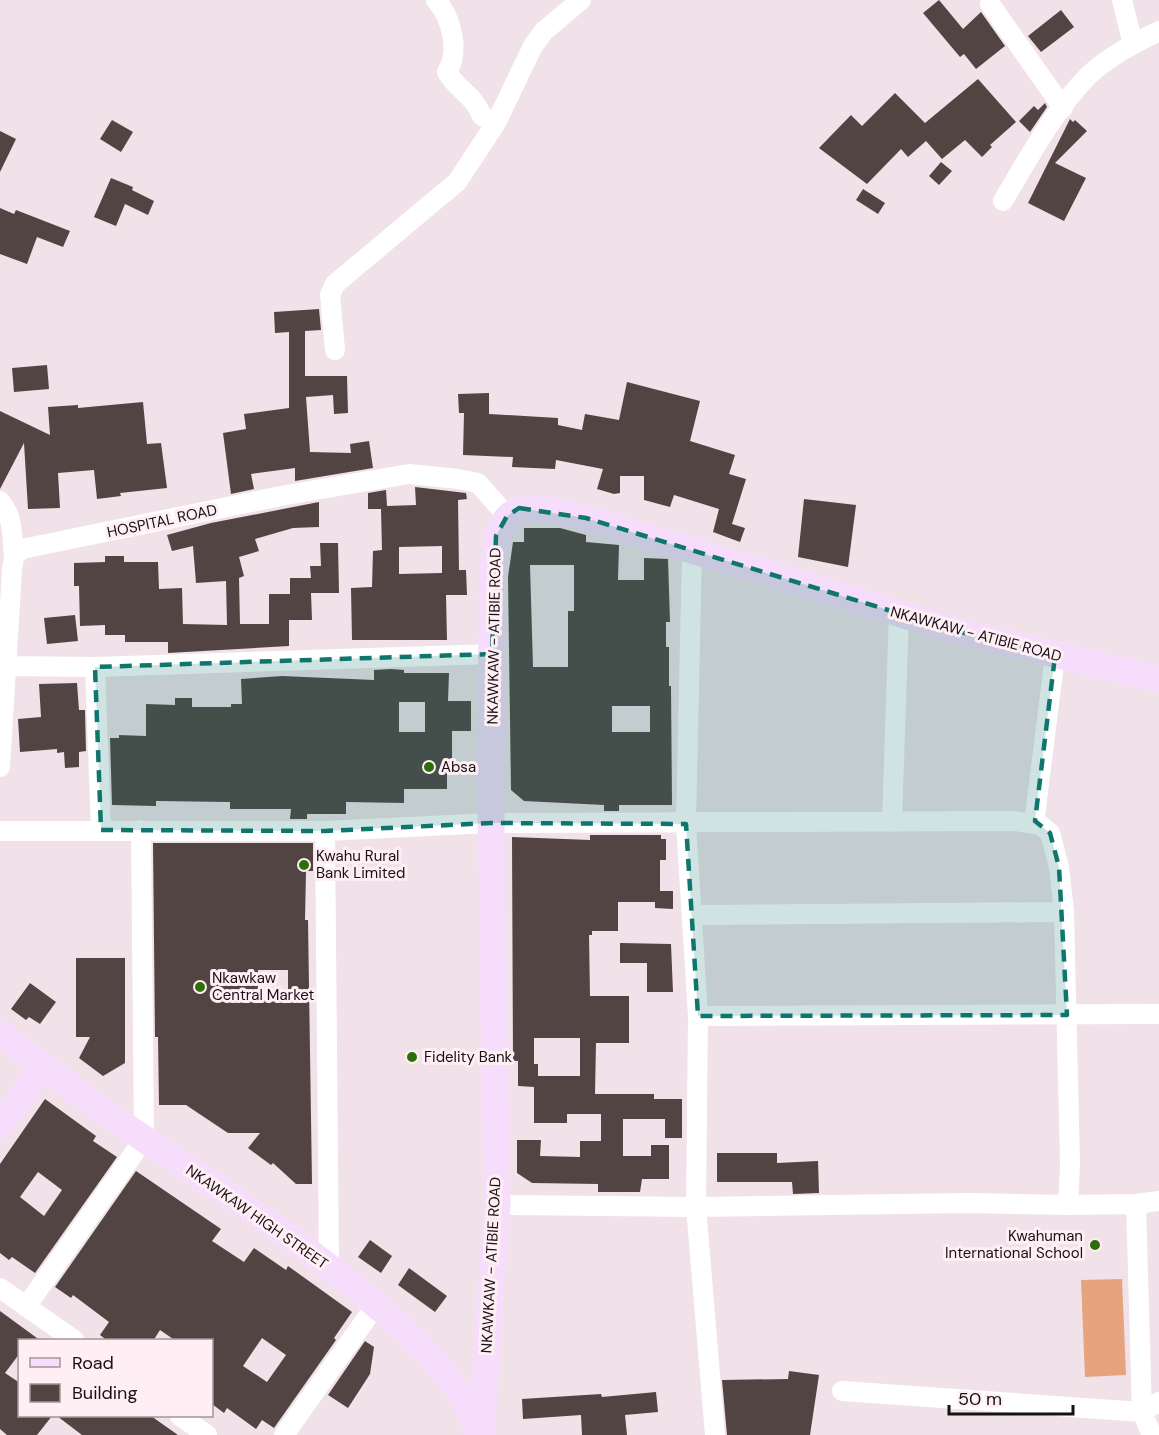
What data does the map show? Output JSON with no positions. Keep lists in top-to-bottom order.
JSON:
{
  "streets": {
    "main road": ["NKAWKAW - ATIBIE ROAD", "NKAWKAW HIGH STREET"],
    "street": ["HOSPITAL ROAD"]
  },
  "crossings": [
    ["HOSPITAL ROAD", "NKAWKAW - ATIBIE ROAD"],
    ["NKAWKAW - ATIBIE ROAD", "NKAWKAW HIGH STREET"]
  ],
  "places": [
    "Absa",
    "Kwahu Rural Bank Limited",
    "Nkawkaw Central Market",
    "Fidelity Bank",
    "Kwahuman International School"
  ],
  "legend": ["Road", "Building"],
  "scale_bar": "50 m"
}
